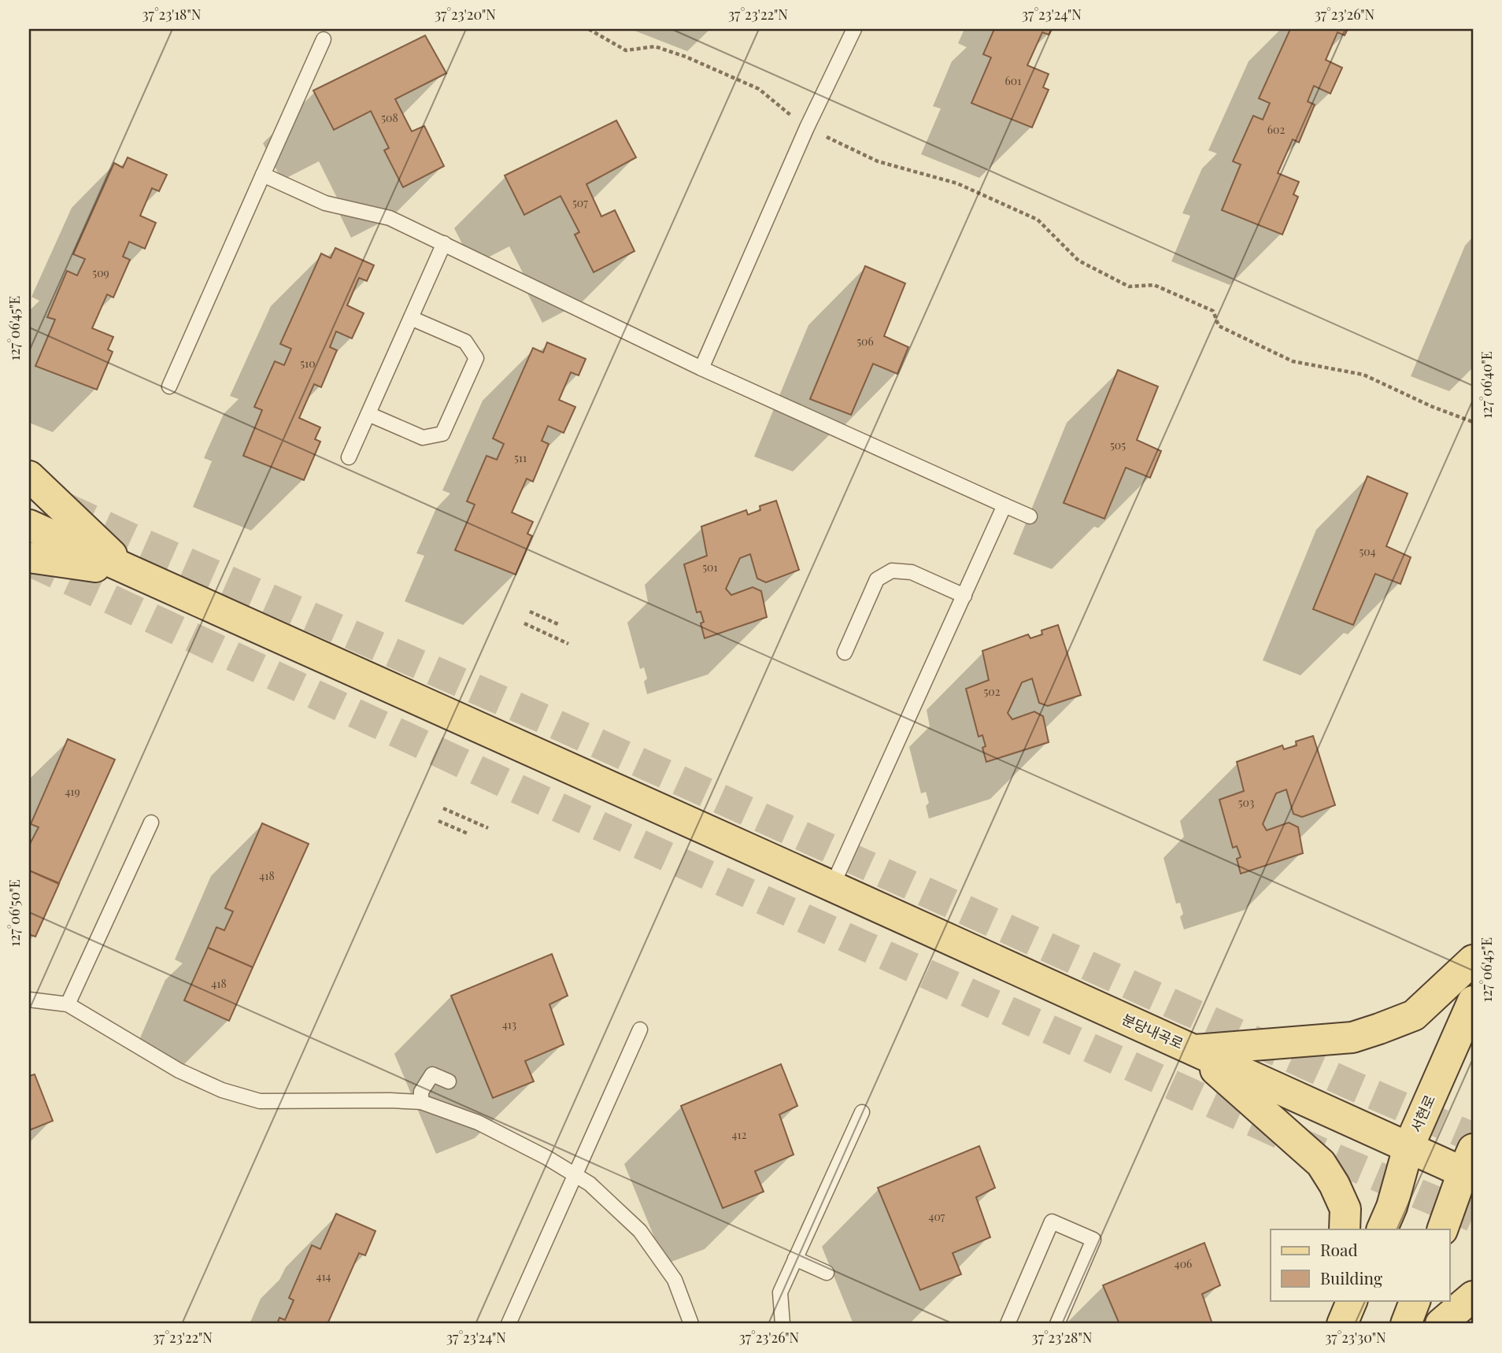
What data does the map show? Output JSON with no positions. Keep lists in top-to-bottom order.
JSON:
{
  "streets": {
    "main road": ["분당내곡로", "서현로"]
  },
  "crossings": [
    ["분당내곡로", "서현로"]
  ],
  "house_numbers": [
    "601",
    "508",
    "602",
    "507",
    "509",
    "506",
    "510",
    "505",
    "511",
    "504",
    "501",
    "502",
    "419",
    "503",
    "418",
    "418",
    "413",
    "412",
    "407",
    "406",
    "414"
  ],
  "legend": ["Road", "Building"],
  "coordinates": [
    "37°23'18\"N",
    "37°23'20\"N",
    "37°23'22\"N",
    "37°23'24\"N",
    "37°23'26\"N",
    "127°06'45\"E",
    "127°06'40\"E",
    "127°06'50\"E",
    "37°23'28\"N",
    "37°23'30\"N"
  ]
}
